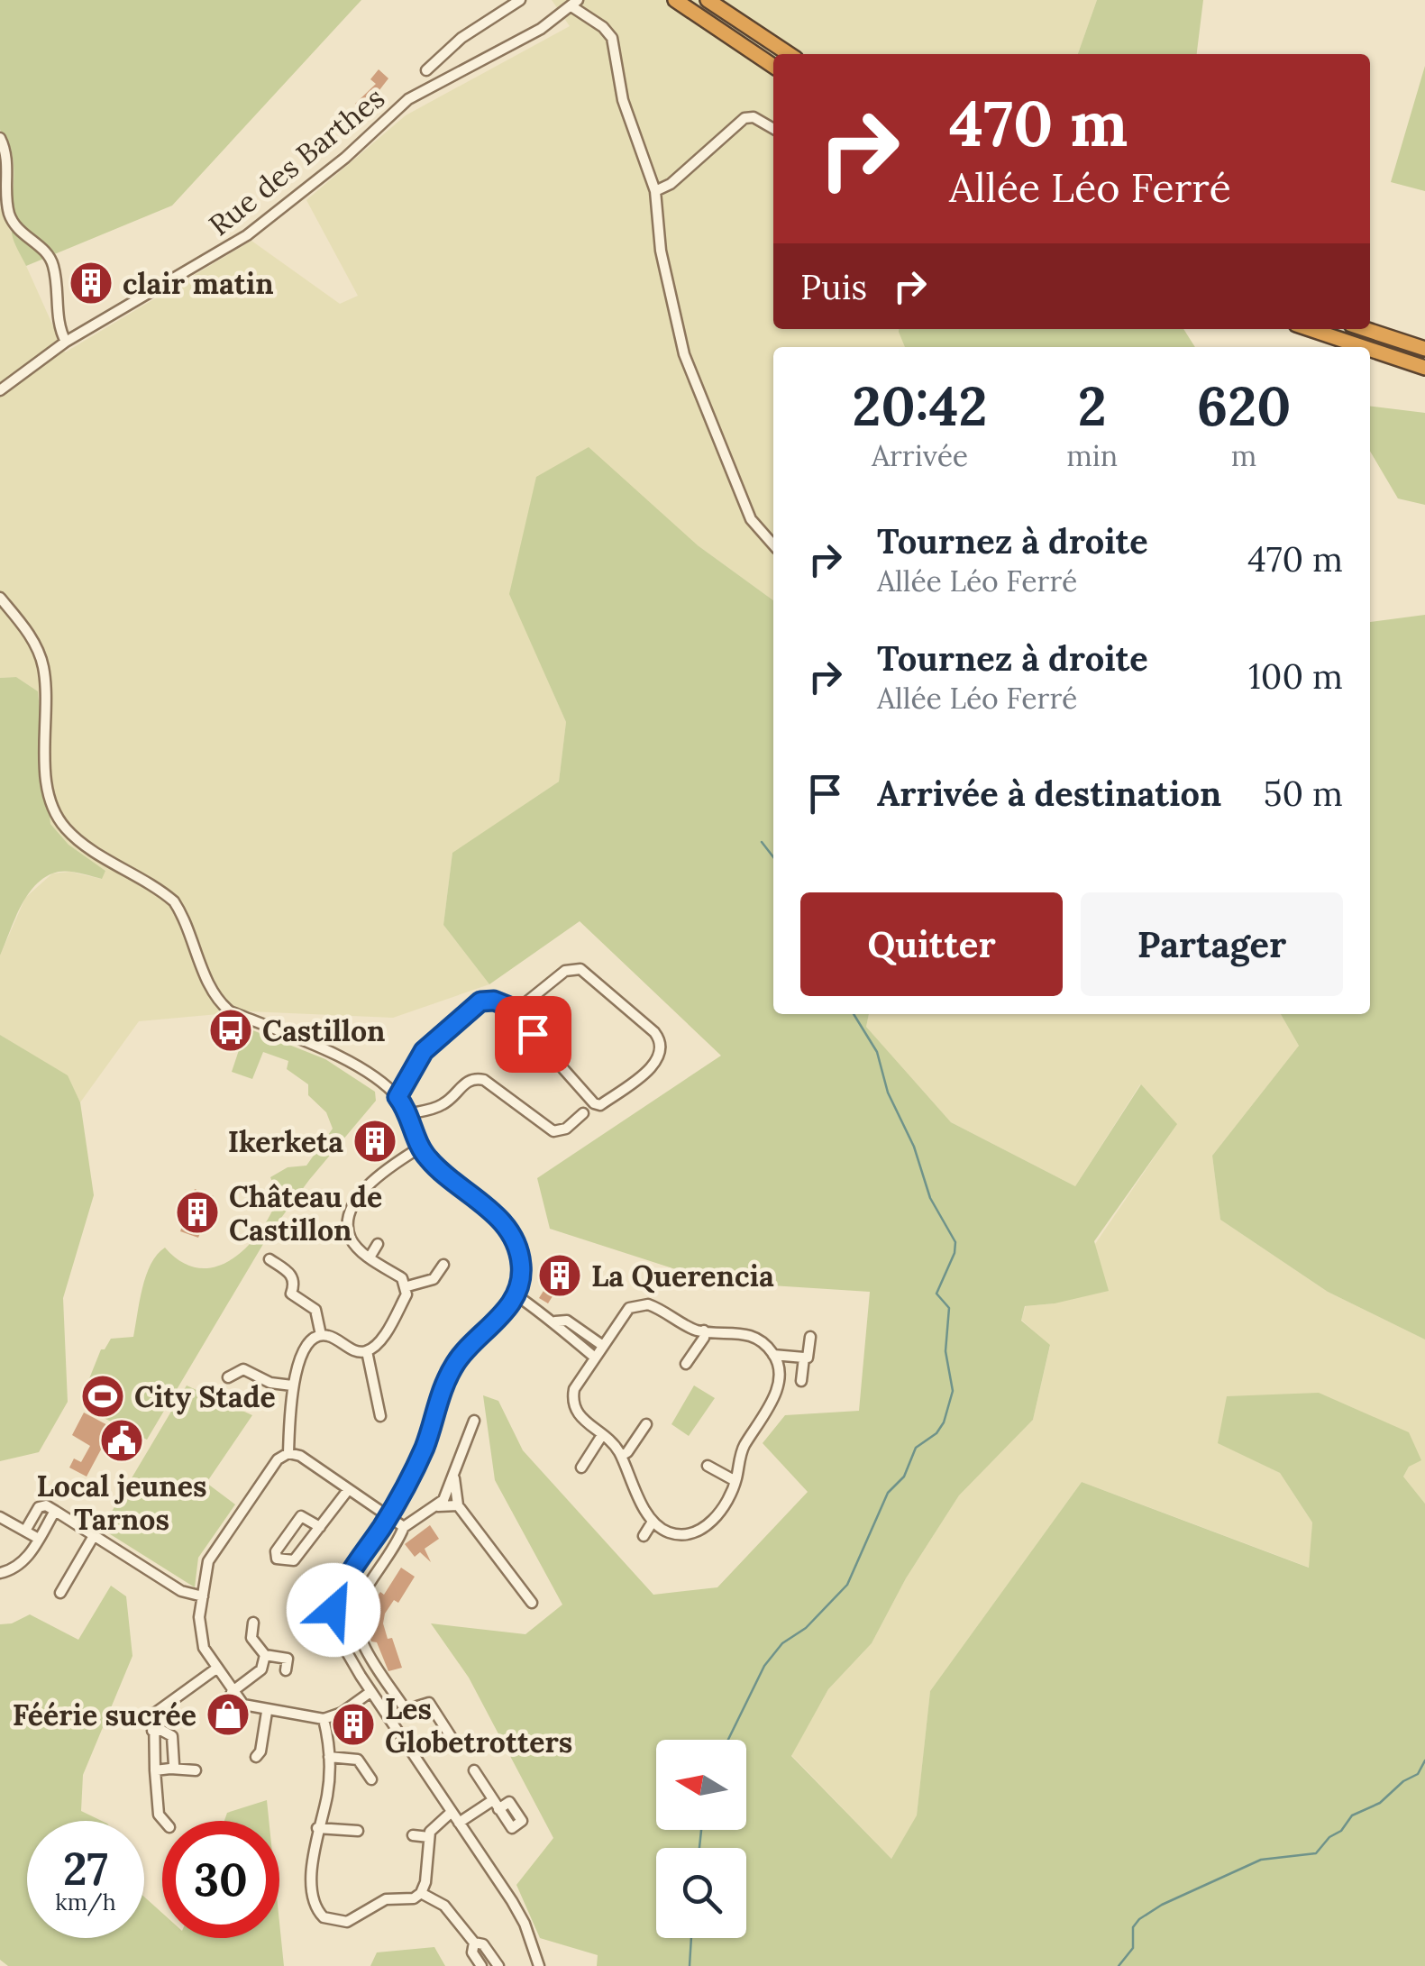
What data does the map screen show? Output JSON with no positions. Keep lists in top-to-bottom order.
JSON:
{
  "streets": {
    "street": ["Rue des Barthes"]
  },
  "places": {
    "building": [
      "clair matin",
      "Ikerketa",
      "Château de Castillon",
      "La Querencia",
      "Les Globetrotters"
    ],
    "bus stop": ["Castillon"],
    "sports": ["City Stade"],
    "public building": ["Local jeunes Tarnos"],
    "shop": ["Féérie sucrée"]
  },
  "north": "left",
  "page": {
    "turn": ["470 m", "Allée Léo Ferré"],
    "then": "Puis",
    "eta": [
      "20:42",
      "Arrivée",
      "2",
      "min",
      "620",
      "m"
    ],
    "list": [
      {
        "name": "Tournez à droite",
        "note": "Allée Léo Ferré",
        "value": "470 m"
      },
      {
        "name": "Tournez à droite",
        "note": "Allée Léo Ferré",
        "value": "100 m"
      },
      {
        "name": "Arrivée à destination",
        "value": "50 m"
      }
    ],
    "buttons": ["Quitter", "Partager"],
    "speed": "27 km/h",
    "limit": "30"
  }
}
